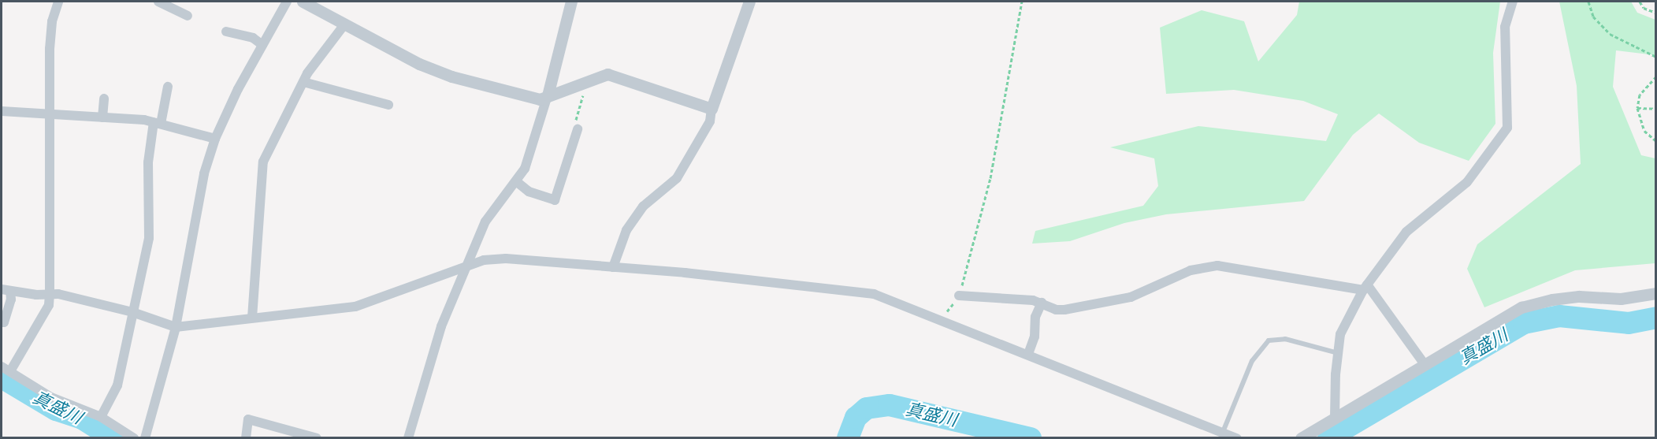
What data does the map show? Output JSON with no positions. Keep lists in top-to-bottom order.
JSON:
{
  "water": ["真盛川"]
}
